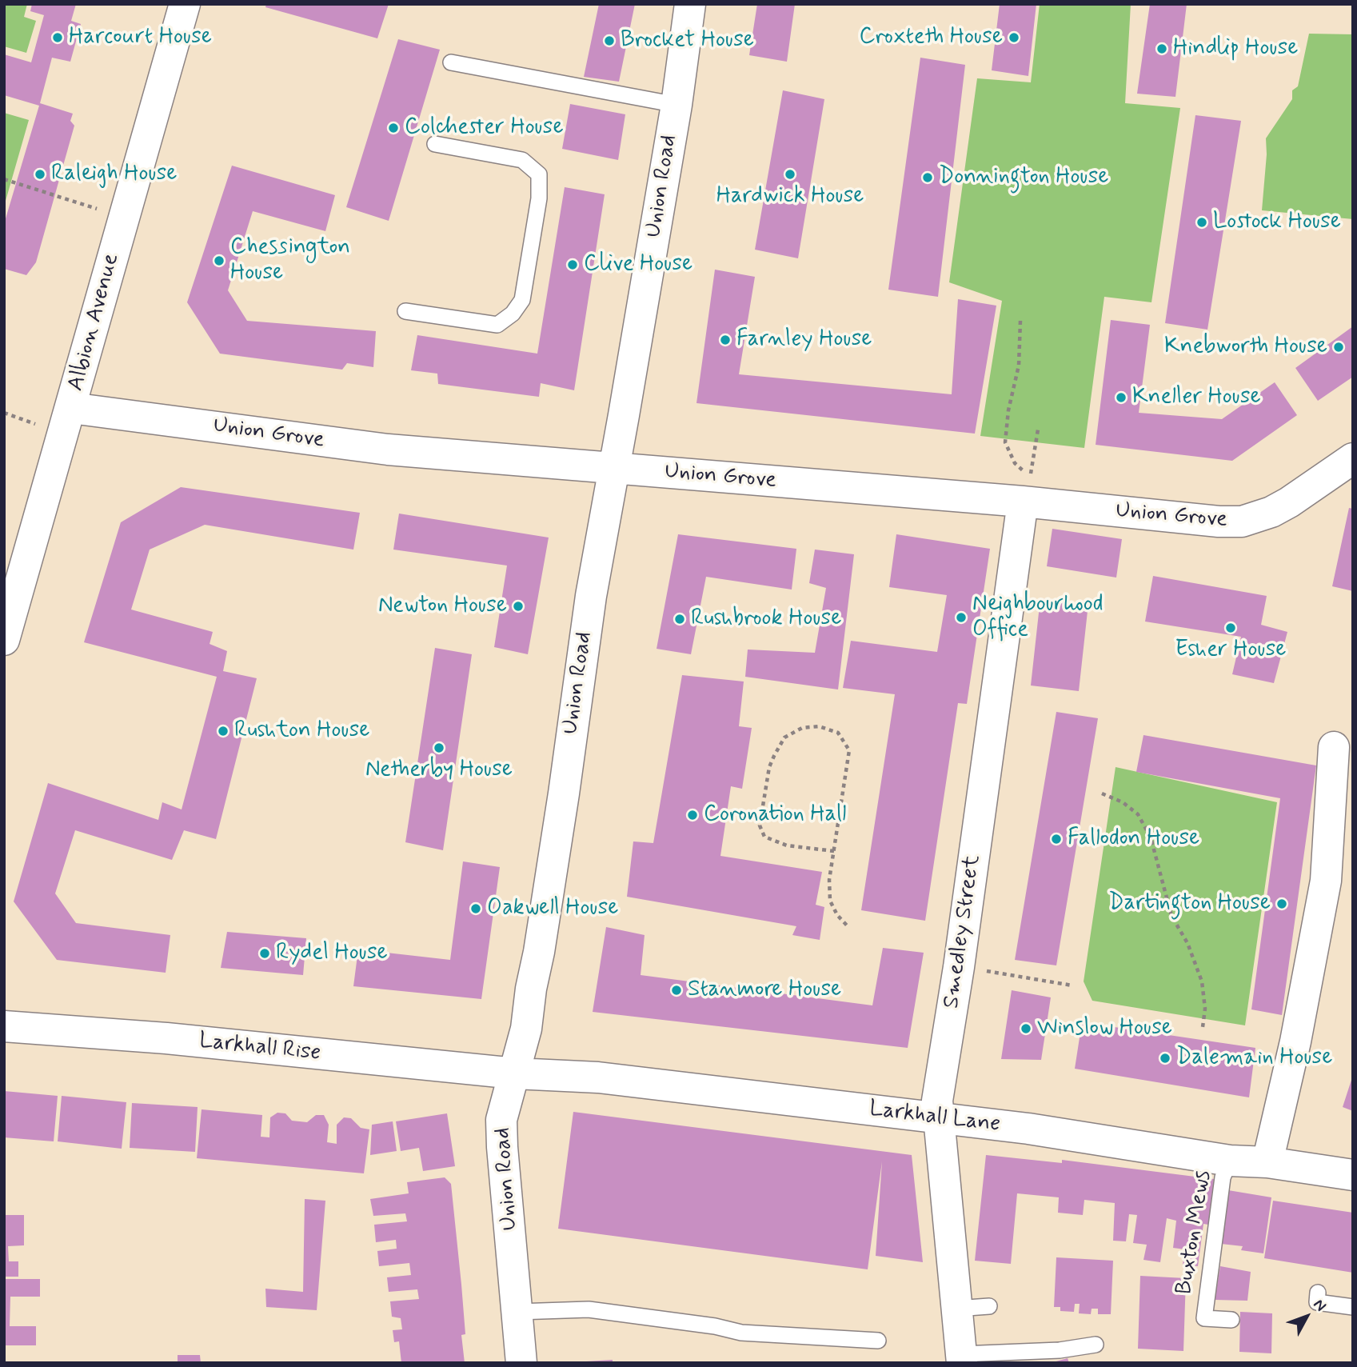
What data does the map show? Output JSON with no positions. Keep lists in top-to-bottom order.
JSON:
{
  "streets": {
    "street": [
      "Union Road",
      "Albion Avenue",
      "Union Grove",
      "Smedley Street",
      "Larkhall Rise",
      "Larkhall Lane"
    ],
    "lane": ["Buxton Mews"]
  },
  "crossings": [
    ["Union Road", "Union Grove"],
    ["Union Road", "Larkhall Rise"],
    ["Union Road", "Larkhall Lane"],
    ["Albion Avenue", "Union Grove"],
    ["Union Grove", "Smedley Street"],
    ["Smedley Street", "Larkhall Lane"],
    ["Larkhall Rise", "Larkhall Lane"],
    ["Larkhall Lane", "Buxton Mews"]
  ],
  "places": [
    "Harcourt House",
    "Croxteth House",
    "Brocket House",
    "Hindlip House",
    "Colchester House",
    "Raleigh House",
    "Hardwick House",
    "Donnington House",
    "Lostock House",
    "Chessington House",
    "Clive House",
    "Farnley House",
    "Knebworth House",
    "Kneller House",
    "Newton House",
    "Neighbourhood Office",
    "Rushbrook House",
    "Esher House",
    "Rushton House",
    "Netherby House",
    "Coronation Hall",
    "Fallodon House",
    "Dartington House",
    "Oakwell House",
    "Rydel House",
    "Stanmore House",
    "Winslow House",
    "Dalemain House"
  ],
  "north": "top right"
}
